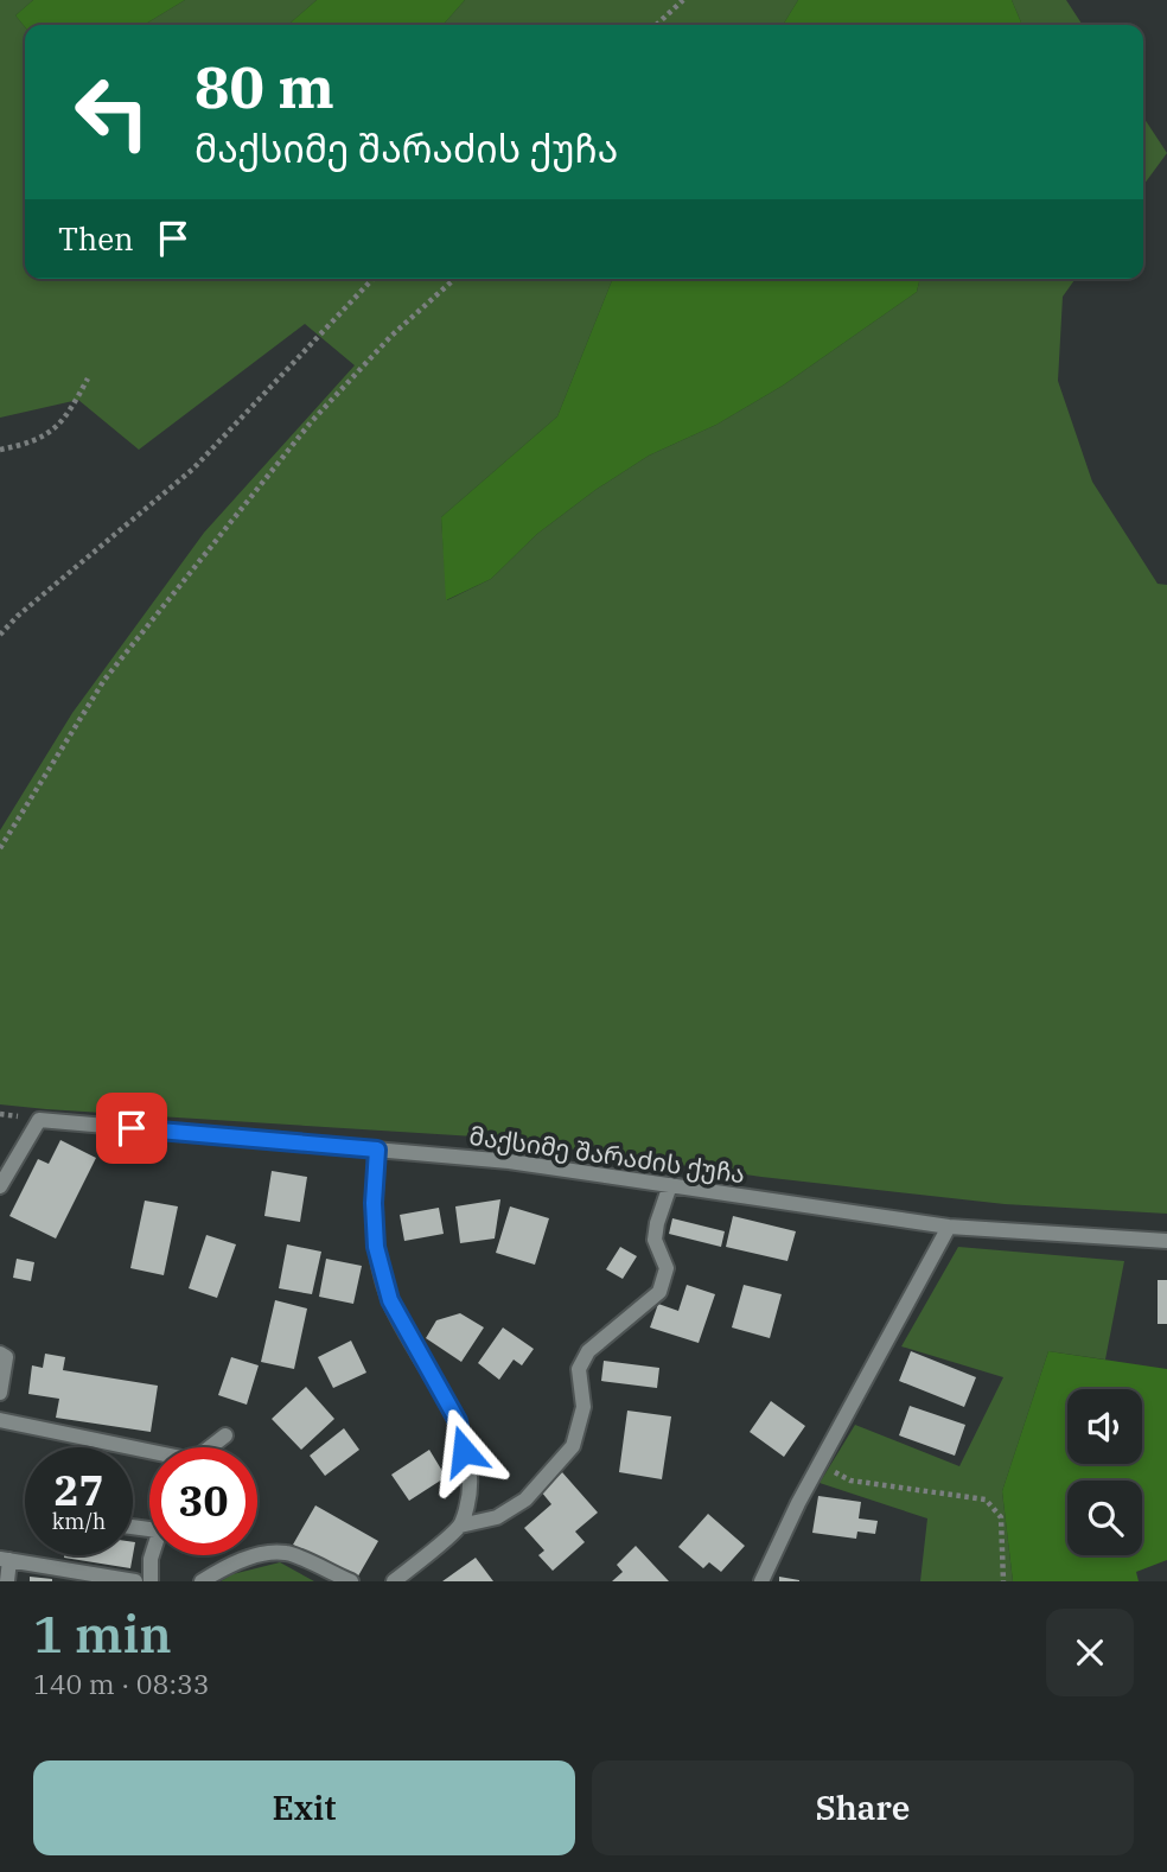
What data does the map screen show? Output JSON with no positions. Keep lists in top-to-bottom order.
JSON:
{
  "streets": {
    "street": ["მაქსიმე შარაძის ქუჩა"]
  },
  "page": {
    "turn": ["80 m", "მაქსიმე შარაძის ქუჩა"],
    "then": "Then",
    "speed": "27 km/h",
    "limit": "30",
    "heading": ["1 min", "140 m · 08:33"],
    "buttons": ["Exit", "Share"]
  }
}
